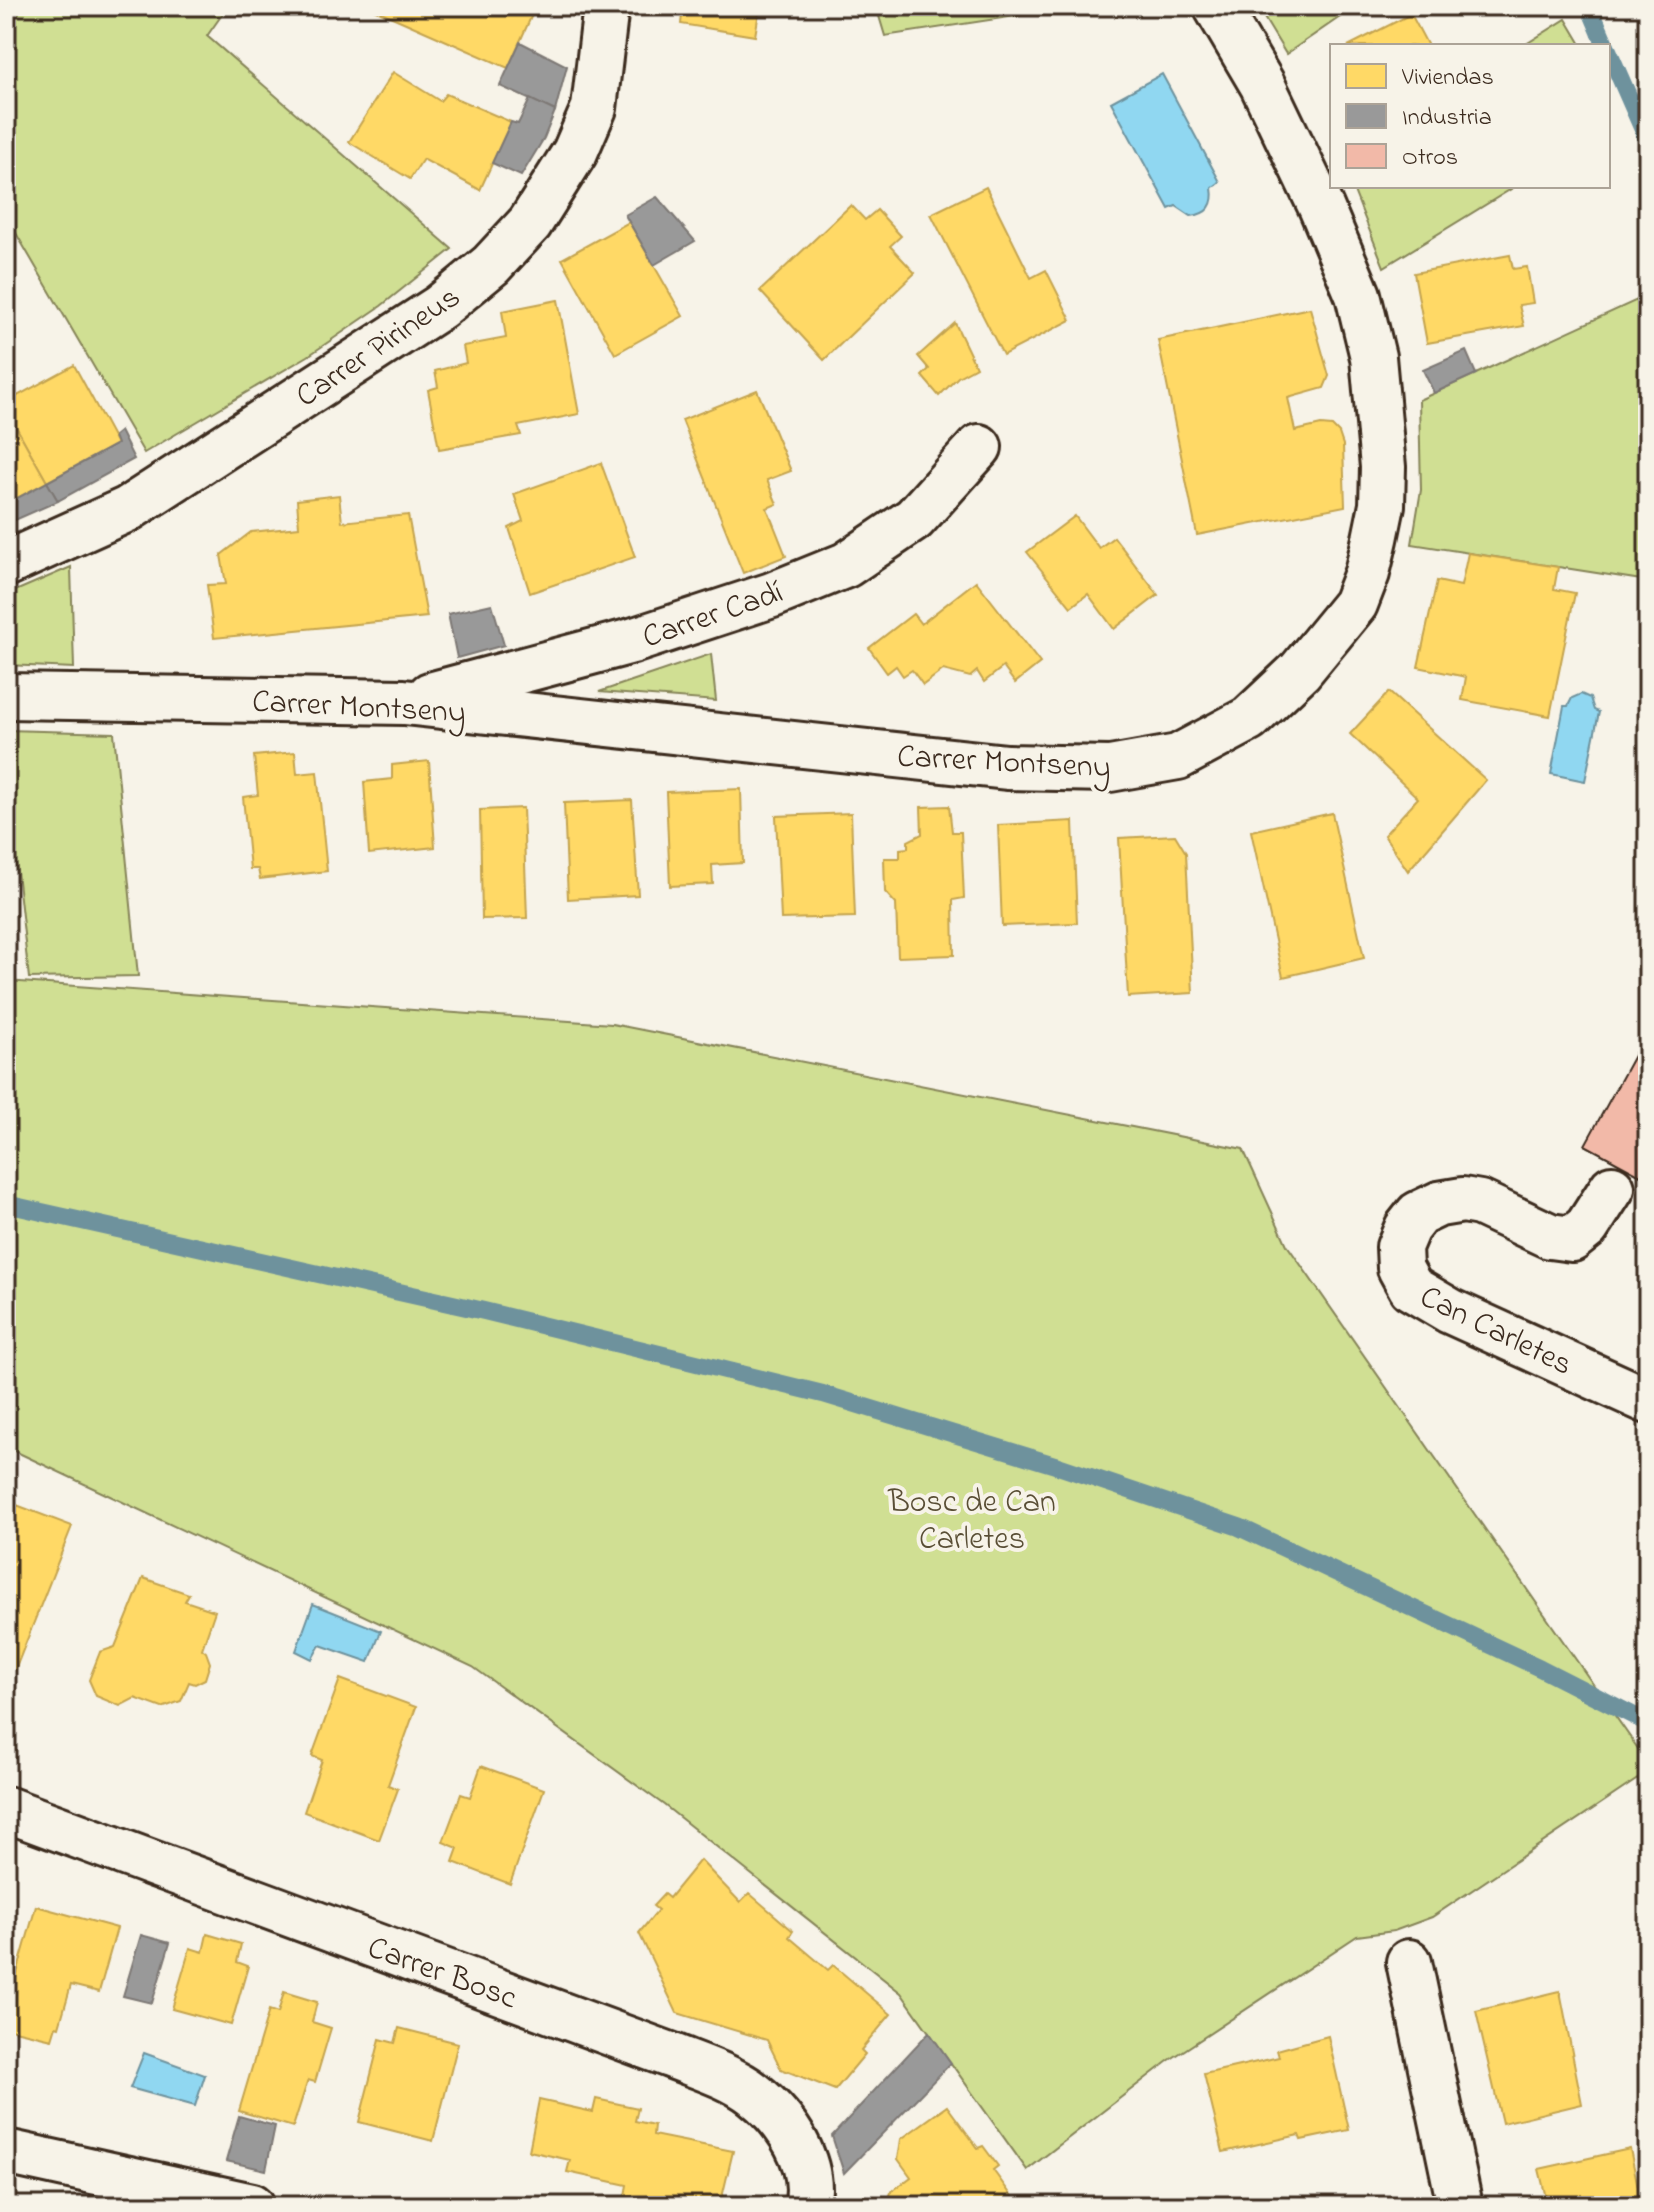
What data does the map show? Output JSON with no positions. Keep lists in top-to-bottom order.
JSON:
{
  "streets": {
    "street": [
      "Carrer Pirineus",
      "Carrer Cadí",
      "Carrer Montseny",
      "Can Carletes",
      "Carrer Bosc"
    ]
  },
  "crossings": [
    ["Carrer Cadí", "Carrer Montseny"]
  ],
  "parks": ["Bosc de Can Carletes"],
  "legend": ["Viviendas", "Industria", "Otros"]
}
